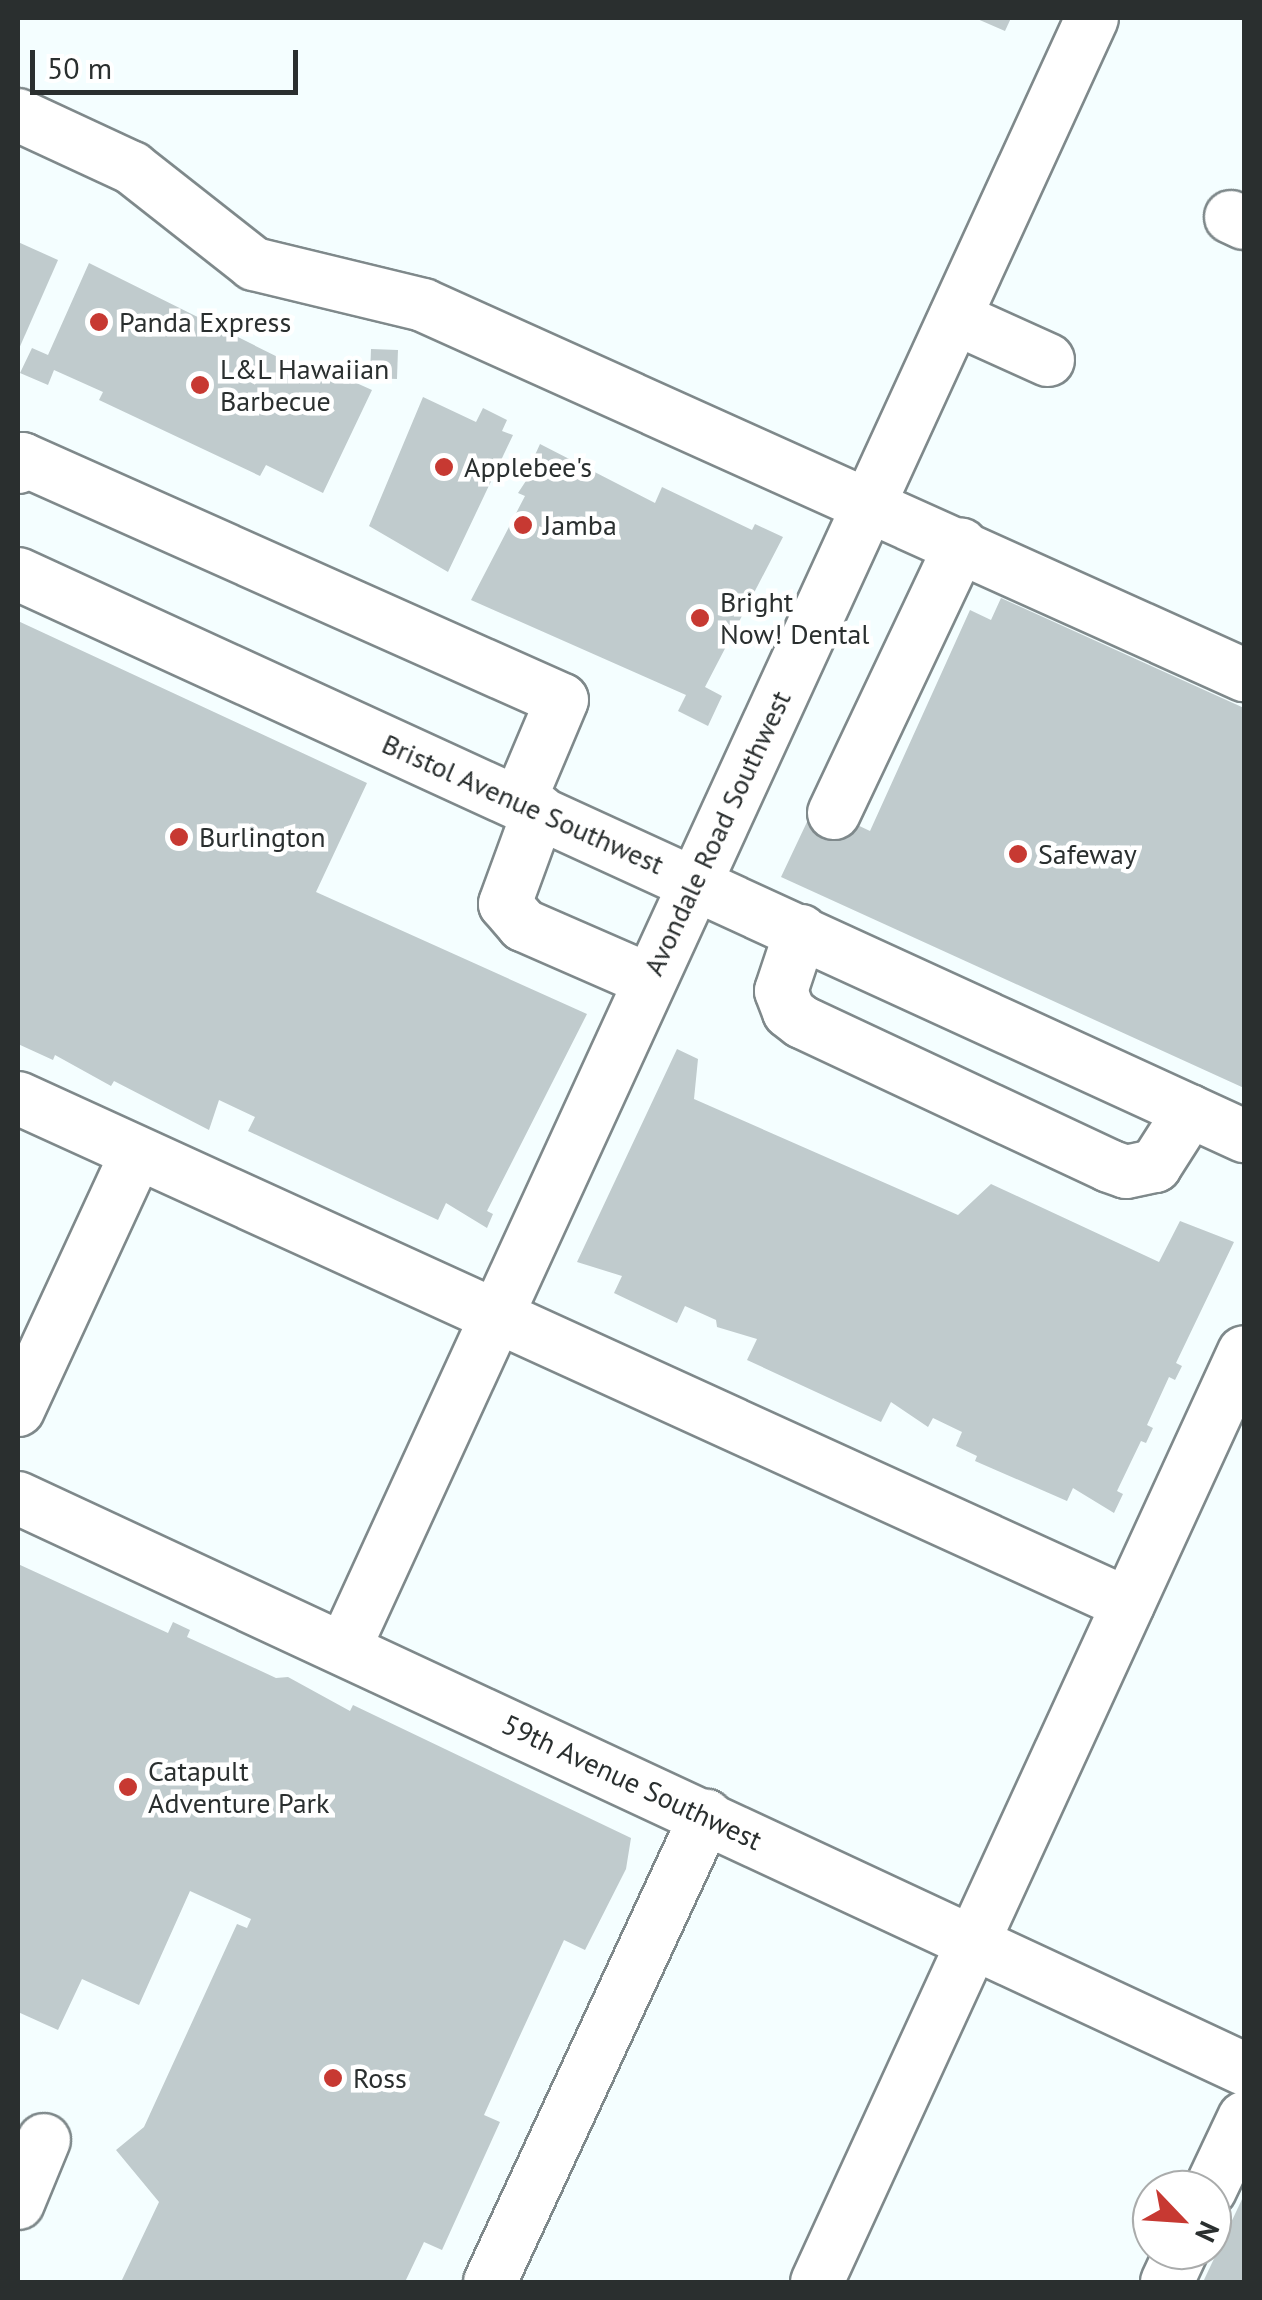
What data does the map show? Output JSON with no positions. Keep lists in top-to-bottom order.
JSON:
{
  "streets": {
    "street": ["Bristol Avenue Southwest", "Avondale Road Southwest", "59th Avenue Southwest"]
  },
  "crossings": [
    ["Bristol Avenue Southwest", "Avondale Road Southwest"],
    ["Avondale Road Southwest", "59th Avenue Southwest"]
  ],
  "places": [
    "Panda Express",
    "L&L Hawaiian Barbecue",
    "Applebee's",
    "Jamba",
    "Bright Now! Dental",
    "Burlington",
    "Safeway",
    "Catapult Adventure Park",
    "Ross"
  ],
  "scale_bar": "50 m",
  "north": "bottom right"
}
